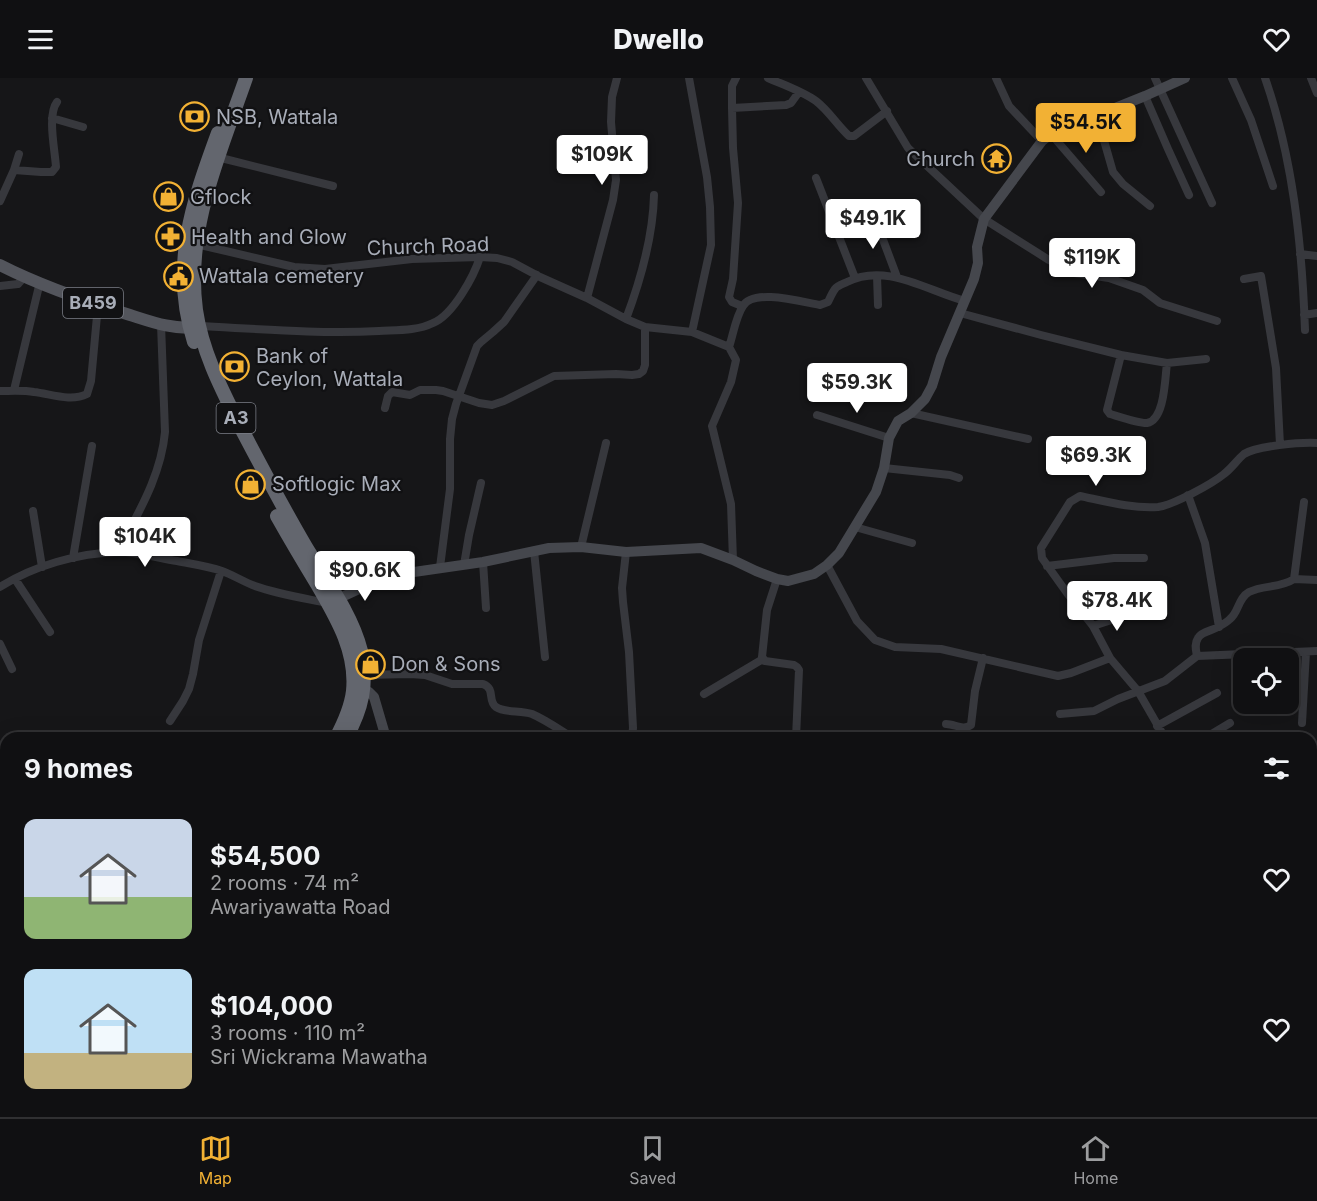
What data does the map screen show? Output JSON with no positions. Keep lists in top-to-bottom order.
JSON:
{
  "streets": {
    "highway": ["A3"],
    "main road": ["B459"],
    "street": ["Church Road"]
  },
  "crossings": [
    ["Church Road", "A3"],
    ["B459", "A3"]
  ],
  "places": {
    "bank": ["NSB, Wattala", "Bank of Ceylon, Wattala"],
    "temple": ["Church"],
    "shop": ["Gflock", "Softlogic Max", "Don & Sons"],
    "pharmacy": ["Health and Glow"],
    "public building": ["Wattala cemetery"]
  },
  "page": {
    "header": "Dwello",
    "price": [
      "$54.5K",
      "$109K",
      "$49.1K",
      "$119K",
      "$59.3K",
      "$69.3K",
      "$104K",
      "$90.6K",
      "$78.4K"
    ],
    "heading": "9 homes",
    "list": [
      {
        "name": "$54,500",
        "note": "2 rooms · 74 m² · Awariyawatta Road"
      },
      {
        "name": "$104,000",
        "note": "3 rooms · 110 m² · Sri Wickrama Mawatha"
      }
    ],
    "tabs": ["Map", "Saved", "Home"]
  }
}
